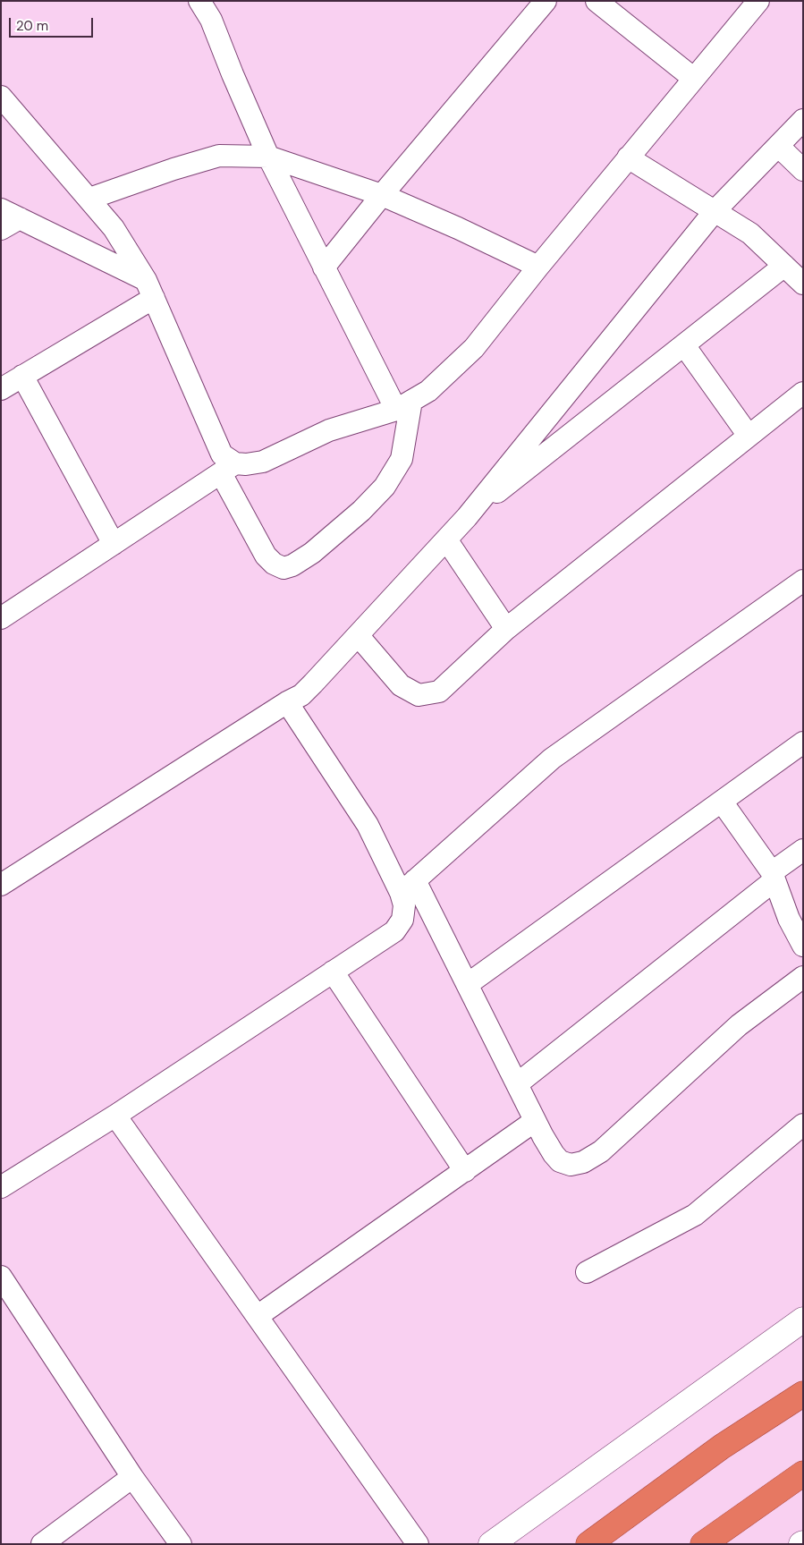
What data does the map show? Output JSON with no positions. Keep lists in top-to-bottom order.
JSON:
{
  "scale_bar": "20 m"
}
